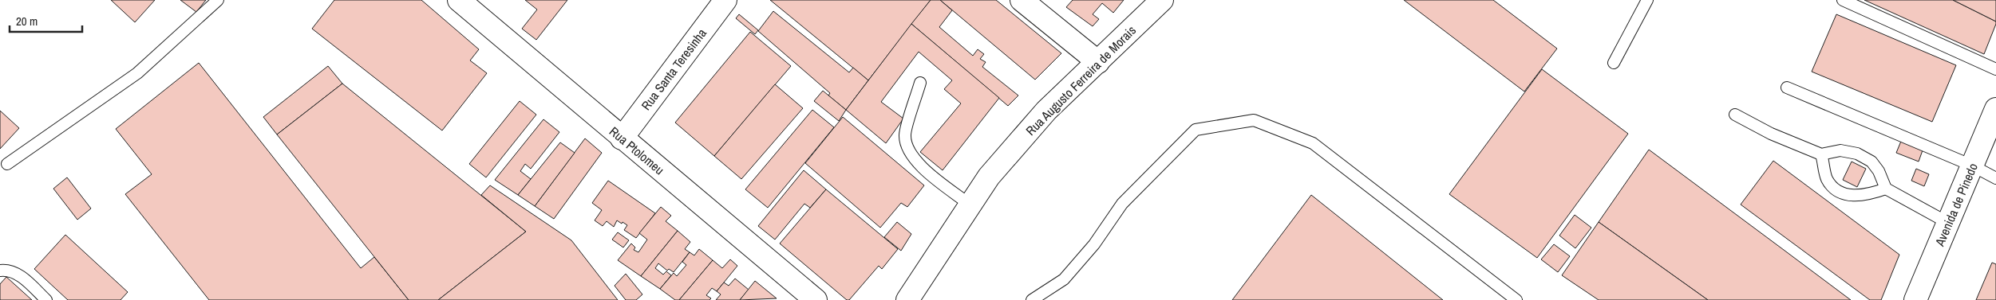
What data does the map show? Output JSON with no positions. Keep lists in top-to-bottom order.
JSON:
{
  "streets": {
    "street": [
      "Rua Santa Teresinha",
      "Rua Augusto Ferreira de Morais",
      "Rua Ptolomeu",
      "Avenida de Pinedo"
    ]
  },
  "crossings": [
    ["Rua Santa Teresinha", "Rua Ptolomeu"]
  ],
  "scale_bar": "20 m"
}
